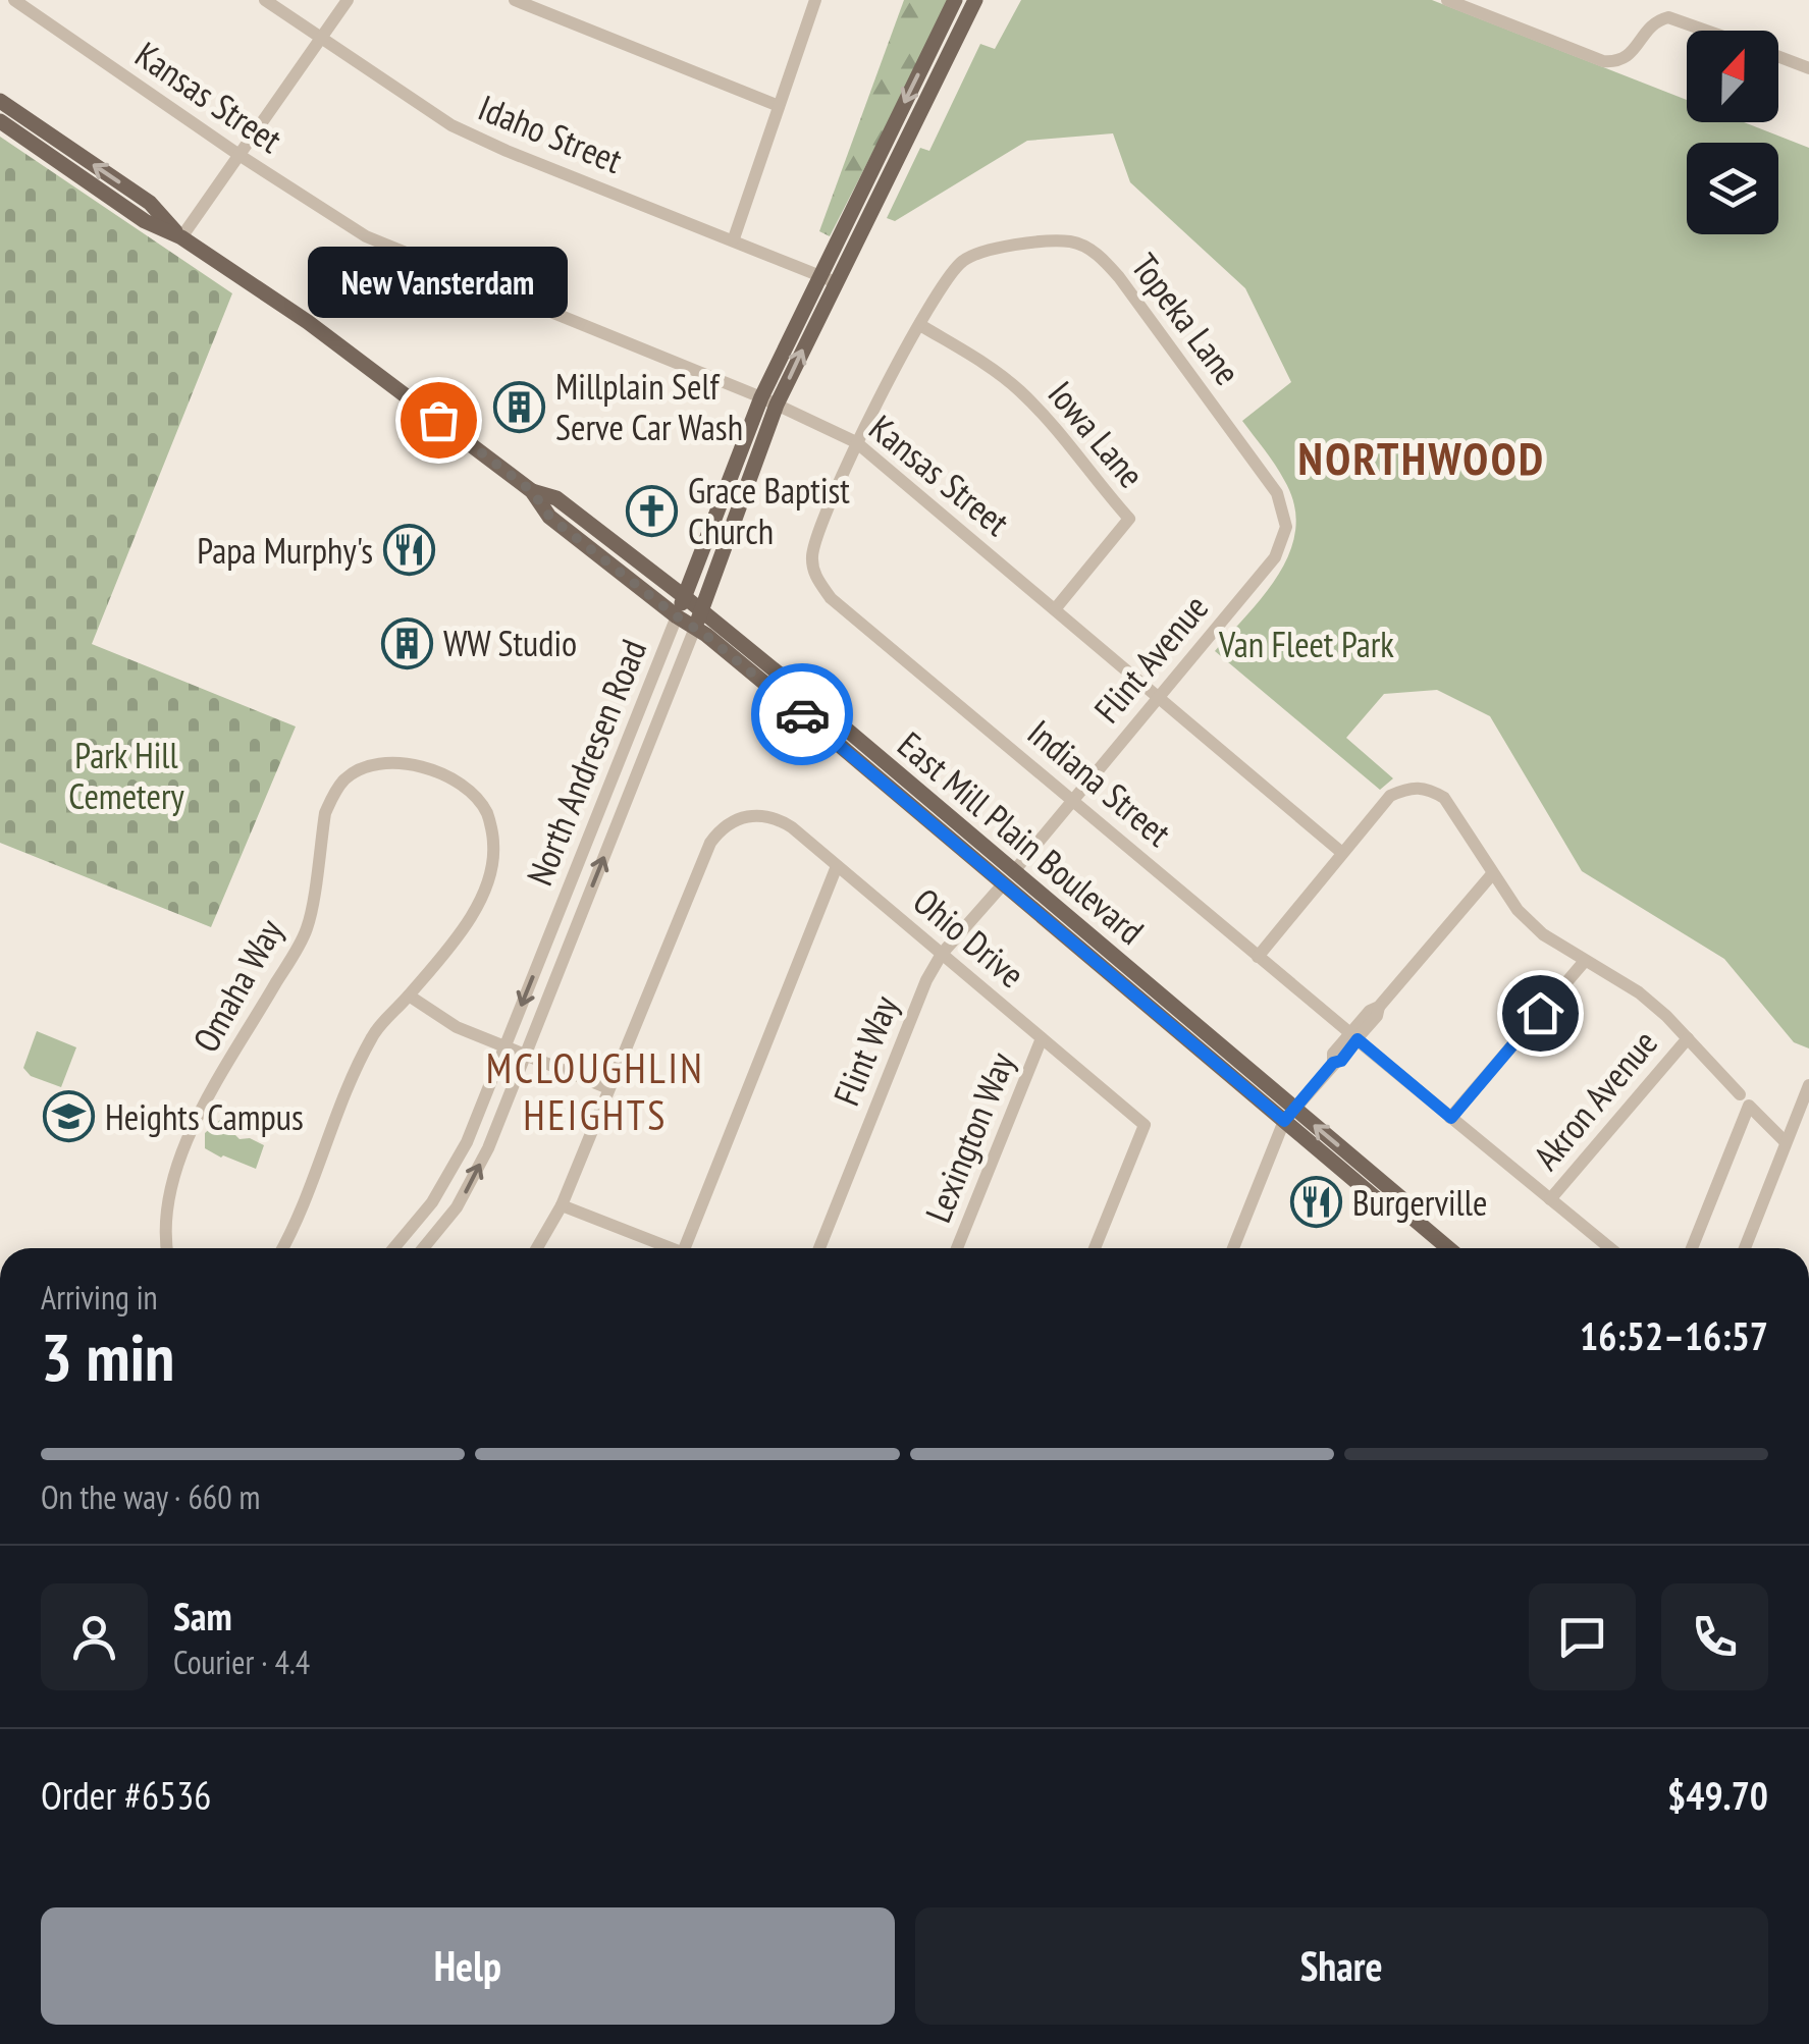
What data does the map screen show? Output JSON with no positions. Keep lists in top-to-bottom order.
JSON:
{
  "streets": {
    "main road": ["North Andresen Road", "East Mill Plain Boulevard"],
    "street": [
      "Kansas Street",
      "Idaho Street",
      "Topeka Lane",
      "Iowa Lane",
      "Flint Avenue",
      "Indiana Street",
      "Ohio Drive",
      "Omaha Way",
      "Flint Way",
      "Akron Avenue",
      "Lexington Way"
    ]
  },
  "crossings": [
    ["Kansas Street", "Topeka Lane"],
    ["Kansas Street", "Iowa Lane"],
    ["Kansas Street", "Flint Avenue"],
    ["Kansas Street", "North Andresen Road"],
    ["Idaho Street", "North Andresen Road"],
    ["Topeka Lane", "Iowa Lane"],
    ["Topeka Lane", "Flint Avenue"],
    ["Topeka Lane", "Indiana Street"],
    ["Flint Avenue", "Indiana Street"],
    ["Flint Avenue", "East Mill Plain Boulevard"],
    ["North Andresen Road", "East Mill Plain Boulevard"],
    ["Indiana Street", "Akron Avenue"],
    ["East Mill Plain Boulevard", "Flint Way"],
    ["Ohio Drive", "Flint Way"],
    ["Ohio Drive", "Lexington Way"]
  ],
  "districts": ["NORTHWOOD", "MCLOUGHLIN HEIGHTS"],
  "parks": ["Van Fleet Park", "Park Hill Cemetery"],
  "places": {
    "building": ["Millplain Self Serve Car Wash", "WW Studio"],
    "other": ["New Vansterdam"],
    "church": ["Grace Baptist Church"],
    "restaurant": ["Papa Murphy's", "Burgerville"],
    "school or university": ["Heights Campus"]
  },
  "north": "top",
  "page": {
    "bubble": "New Vansterdam",
    "heading": ["3 min", "Arriving in", "16:52–16:57"],
    "panel": [
      "Sam",
      "Courier · 4.4",
      "Order #6536",
      "$49.70"
    ],
    "bar": "On the way · 660 m",
    "buttons": ["Help", "Share"]
  }
}
